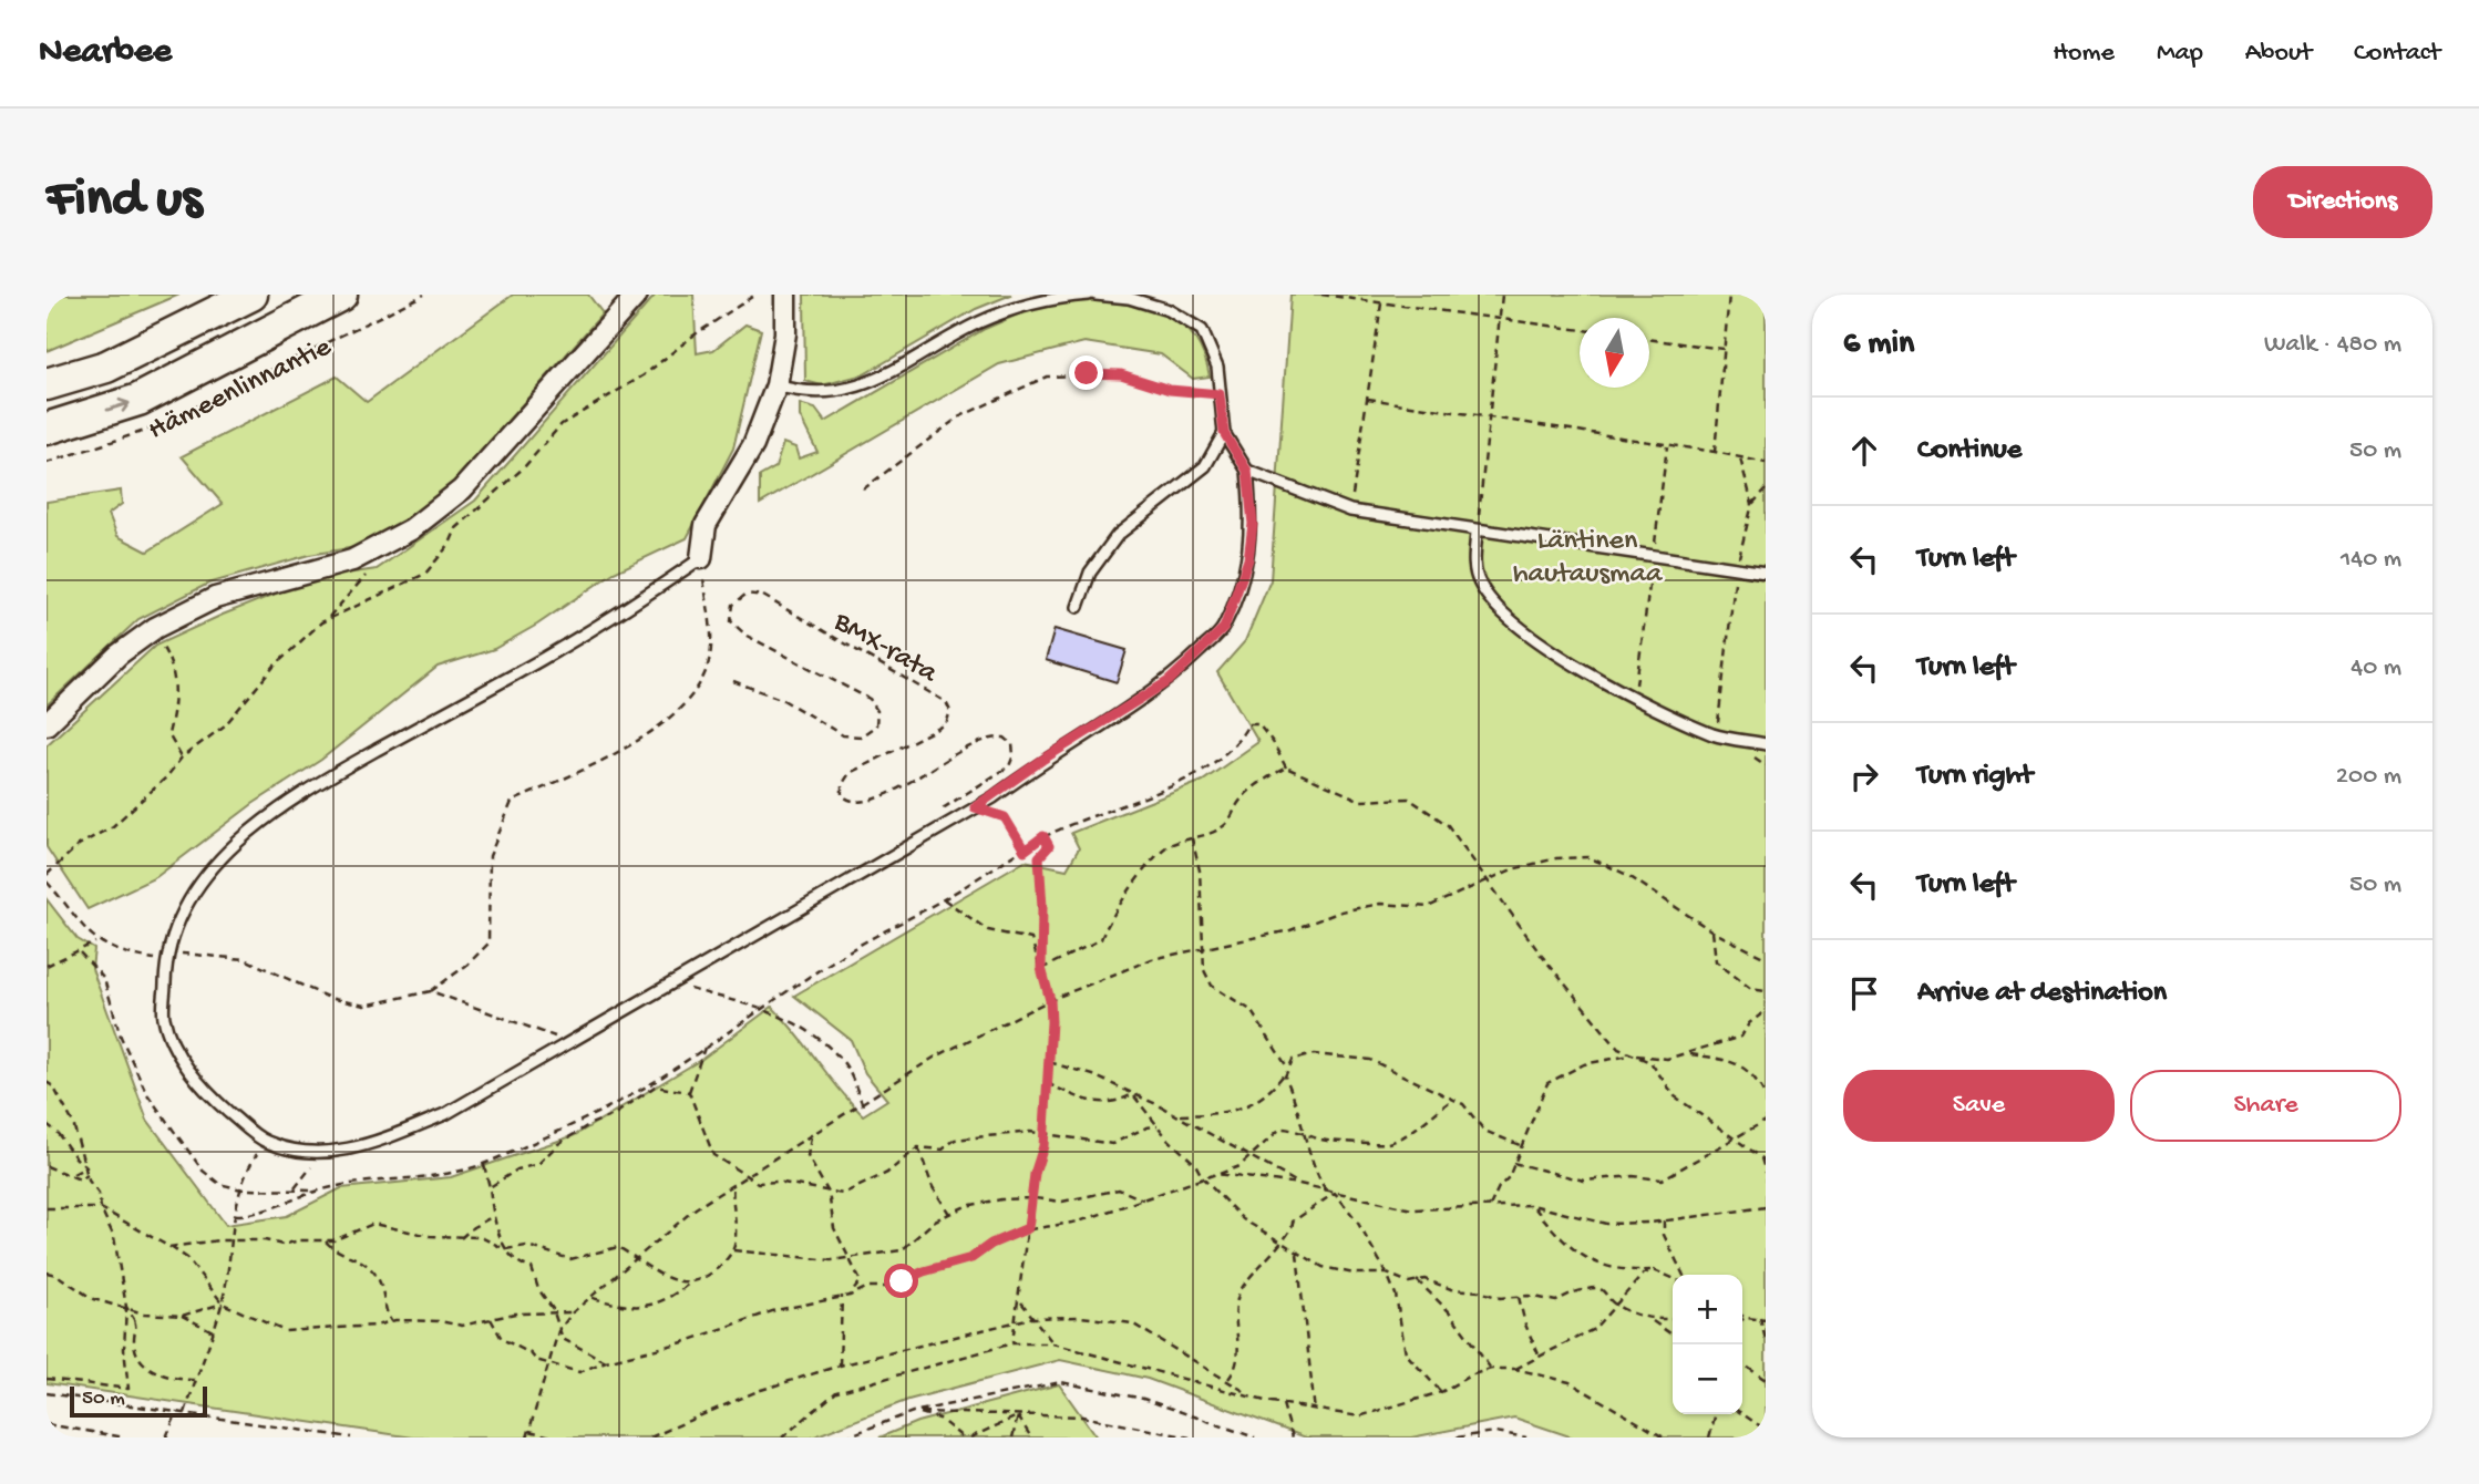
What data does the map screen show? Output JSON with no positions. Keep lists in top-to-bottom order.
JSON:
{
  "streets": {
    "main road": ["Hämeenlinnantie"],
    "path": ["BMX-rata"]
  },
  "parks": ["Läntinen hautausmaa"],
  "scale_bar": "50 m",
  "north": "bottom",
  "page": {
    "header": "Nearbee",
    "nav": [
      "Home",
      "Map",
      "About",
      "Contact"
    ],
    "buttons": [
      "Directions",
      ["Save", "Share"]
    ],
    "title": "Find us",
    "heading": ["6 min", "Walk · 480 m"],
    "list": [
      ["Continue", "50 m"],
      ["Turn left", "140 m"],
      ["Turn left", "40 m"],
      ["Turn right", "200 m"],
      ["Turn left", "50 m"],
      "Arrive at destination"
    ],
    "map_buttons": ["+", "−"],
    "scale": "50 m"
  }
}
